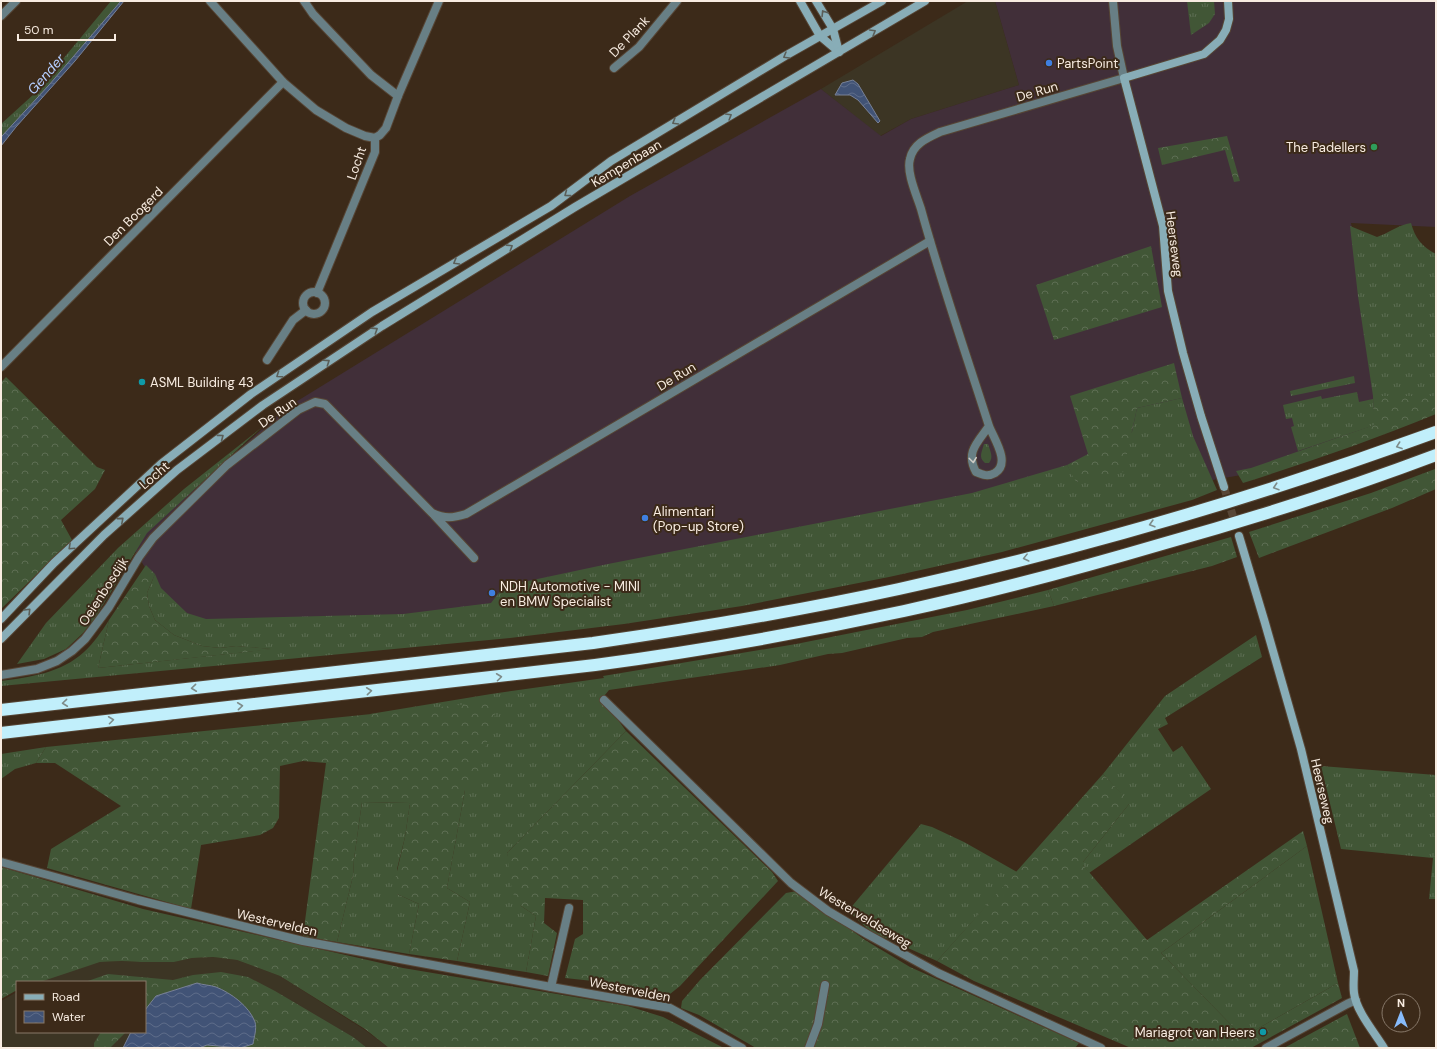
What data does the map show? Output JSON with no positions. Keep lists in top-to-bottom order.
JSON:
{
  "streets": {
    "main road": [
      "De Run",
      "Locht",
      "Kempenbaan",
      "Heerseweg"
    ],
    "street": [
      "De Plank",
      "Den Boogerd",
      "Oeienbosdijk",
      "Westerveldseweg",
      "Westervelden"
    ]
  },
  "crossings": [
    ["De Run", "Heerseweg"],
    ["De Run", "Oeienbosdijk"],
    ["Locht", "Kempenbaan"]
  ],
  "water": ["Gender"],
  "places": [
    "PartsPoint",
    "The Padellers",
    "ASML Building 43",
    "Alimentari (Pop-up Store)",
    "NDH Automotive - MINI en BMW Specialist",
    "Mariagrot van Heers"
  ],
  "legend": ["Road", "Water"],
  "scale_bar": "50 m",
  "north": "top"
}
